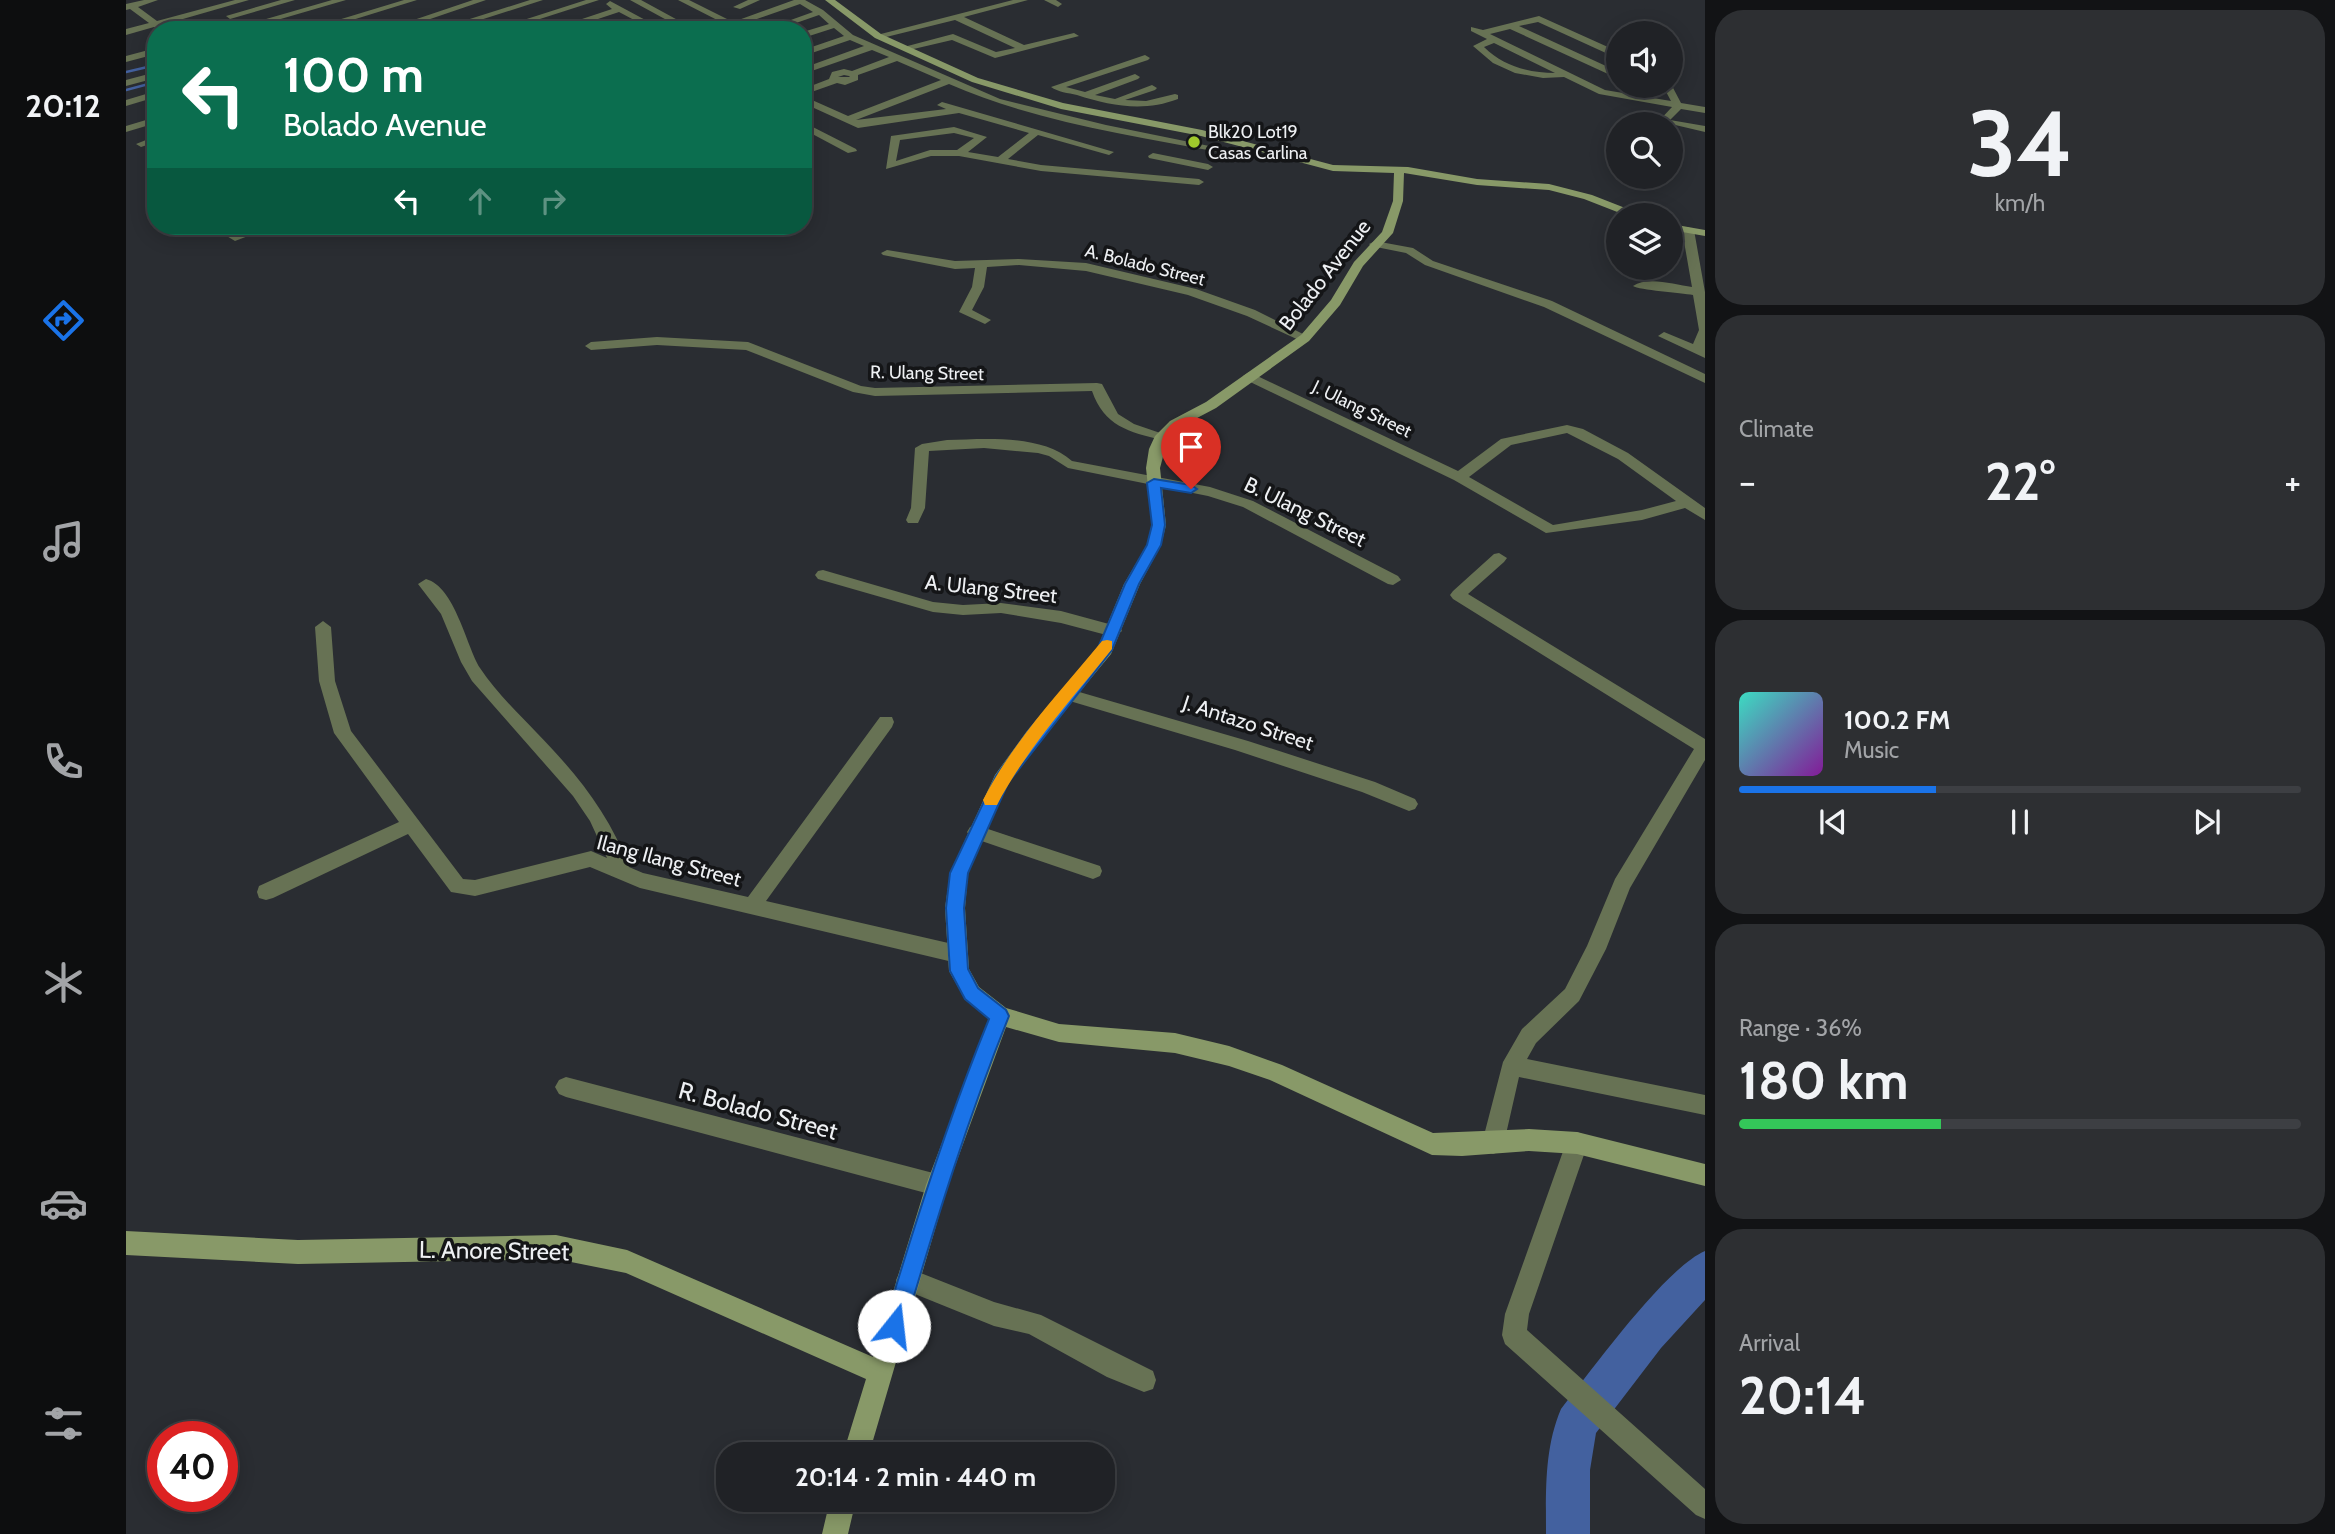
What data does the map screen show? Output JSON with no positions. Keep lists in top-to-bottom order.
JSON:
{
  "streets": {
    "street": [
      "A. Bolado Street",
      "Bolado Avenue",
      "R. Ulang Street",
      "J. Ulang Street",
      "B. Ulang Street",
      "A. Ulang Street",
      "J. Antazo Street",
      "Ilang Ilang Street",
      "R. Bolado Street",
      "L. Anore Street"
    ]
  },
  "crossings": [
    ["A. Bolado Street", "Bolado Avenue"],
    ["Bolado Avenue", "R. Ulang Street"],
    ["Bolado Avenue", "J. Ulang Street"]
  ],
  "places": ["Blk20 Lot19 Casas Carlina"],
  "page": {
    "tabs": "20:12",
    "tile": [
      ["34", "km/h"],
      "Climate",
      ["Range · 36%", "180 km"],
      ["Arrival", "20:14"]
    ],
    "turn": ["100 m", "Bolado Avenue"],
    "heat": ["−", "22°", "+"],
    "song": ["100.2 FM", "Music"],
    "limit": "40",
    "trip": "20:14 · 2 min · 440 m"
  }
}
